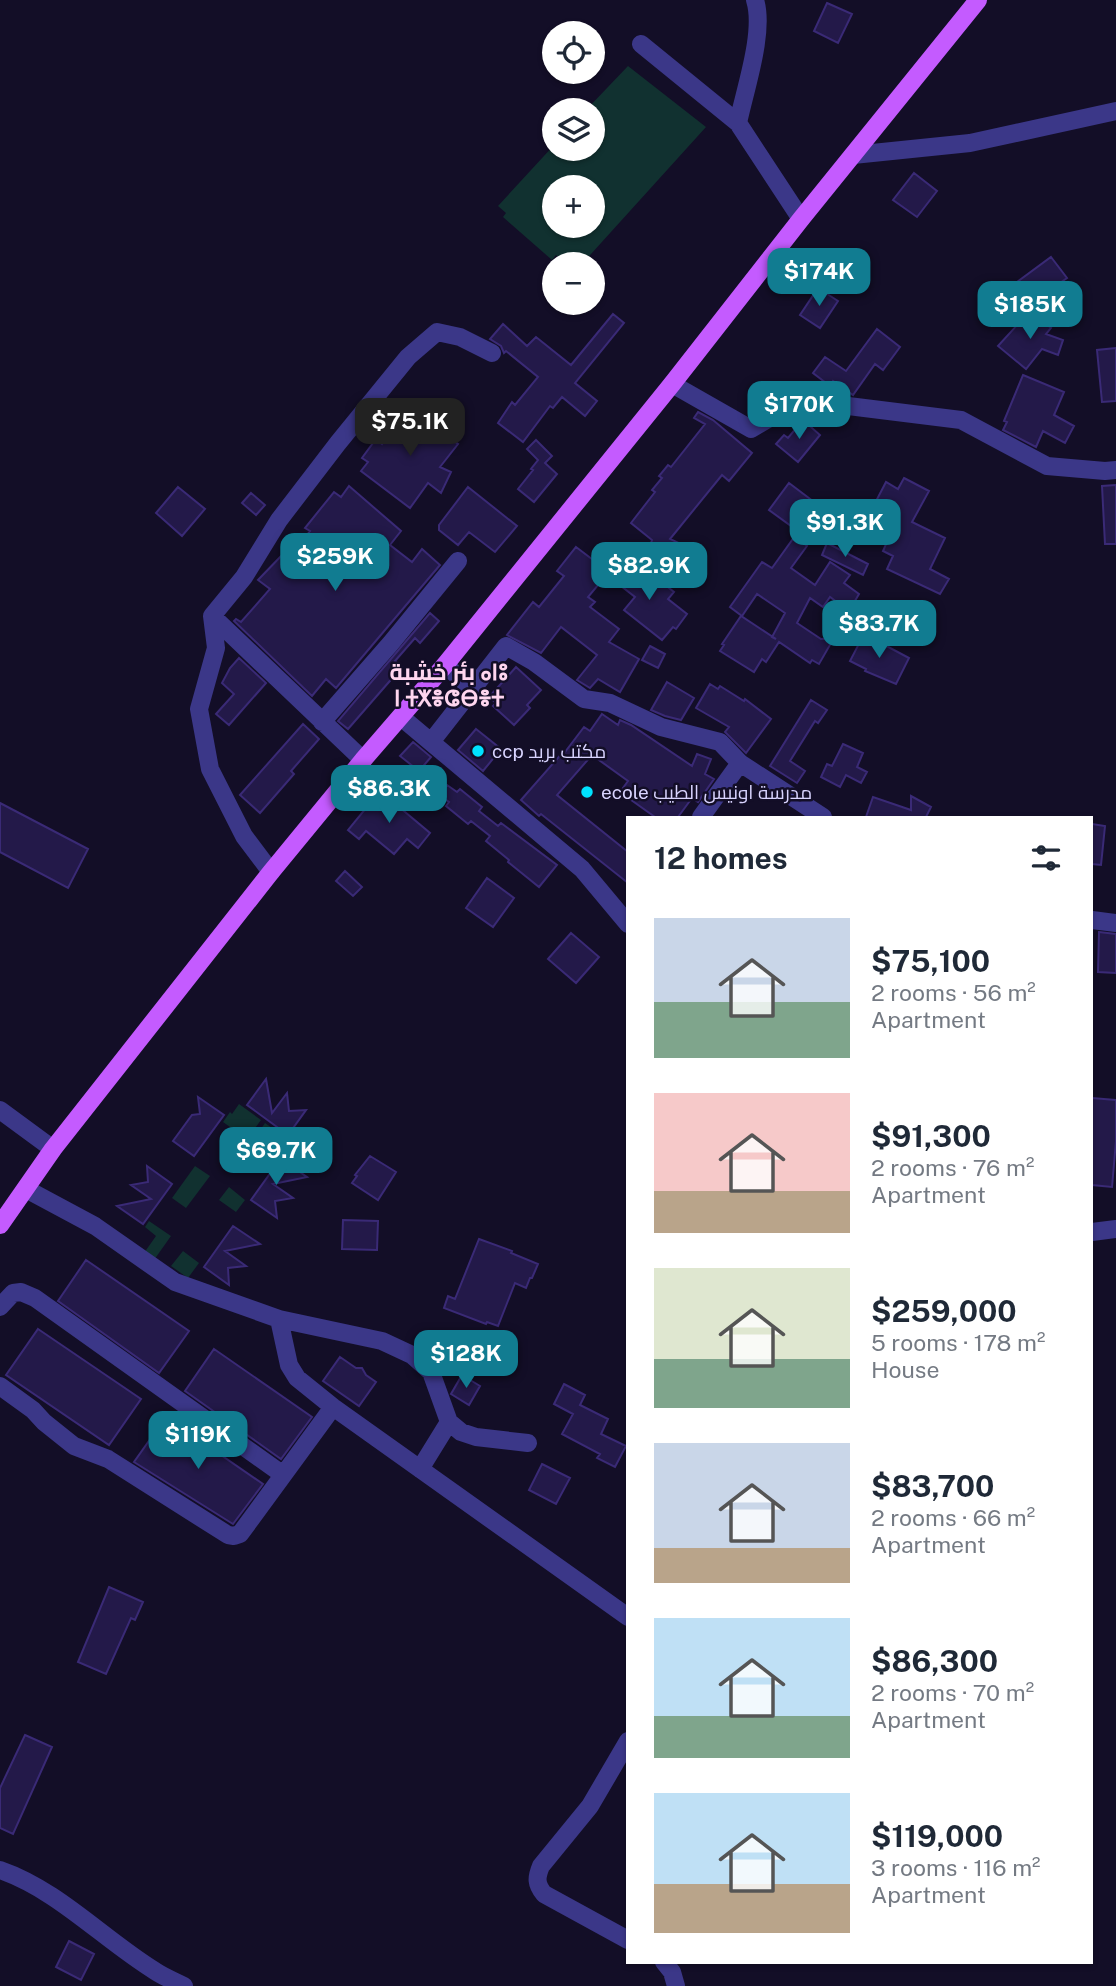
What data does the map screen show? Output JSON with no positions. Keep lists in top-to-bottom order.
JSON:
{
  "districts": ["بئر خشبة ⴰⵏⵓ ⵏ ⵜⵅⴻⵛⴱⴻⵜ"],
  "places": ["ccp مكتب بريد", "ecole مدرسة اونيس الطيب"],
  "page": {
    "map_buttons": ["+", "−"],
    "price": [
      "$174K",
      "$185K",
      "$170K",
      "$75.1K",
      "$91.3K",
      "$259K",
      "$82.9K",
      "$83.7K",
      "$86.3K",
      "$69.7K",
      "$128K",
      "$119K"
    ],
    "heading": "12 homes",
    "list": [
      {
        "name": "$75,100",
        "note": "2 rooms · 56 m² · Apartment"
      },
      {
        "name": "$91,300",
        "note": "2 rooms · 76 m² · Apartment"
      },
      {
        "name": "$259,000",
        "note": "5 rooms · 178 m² · House"
      },
      {
        "name": "$83,700",
        "note": "2 rooms · 66 m² · Apartment"
      },
      {
        "name": "$86,300",
        "note": "2 rooms · 70 m² · Apartment"
      },
      {
        "name": "$119,000",
        "note": "3 rooms · 116 m² · Apartment"
      }
    ]
  }
}
